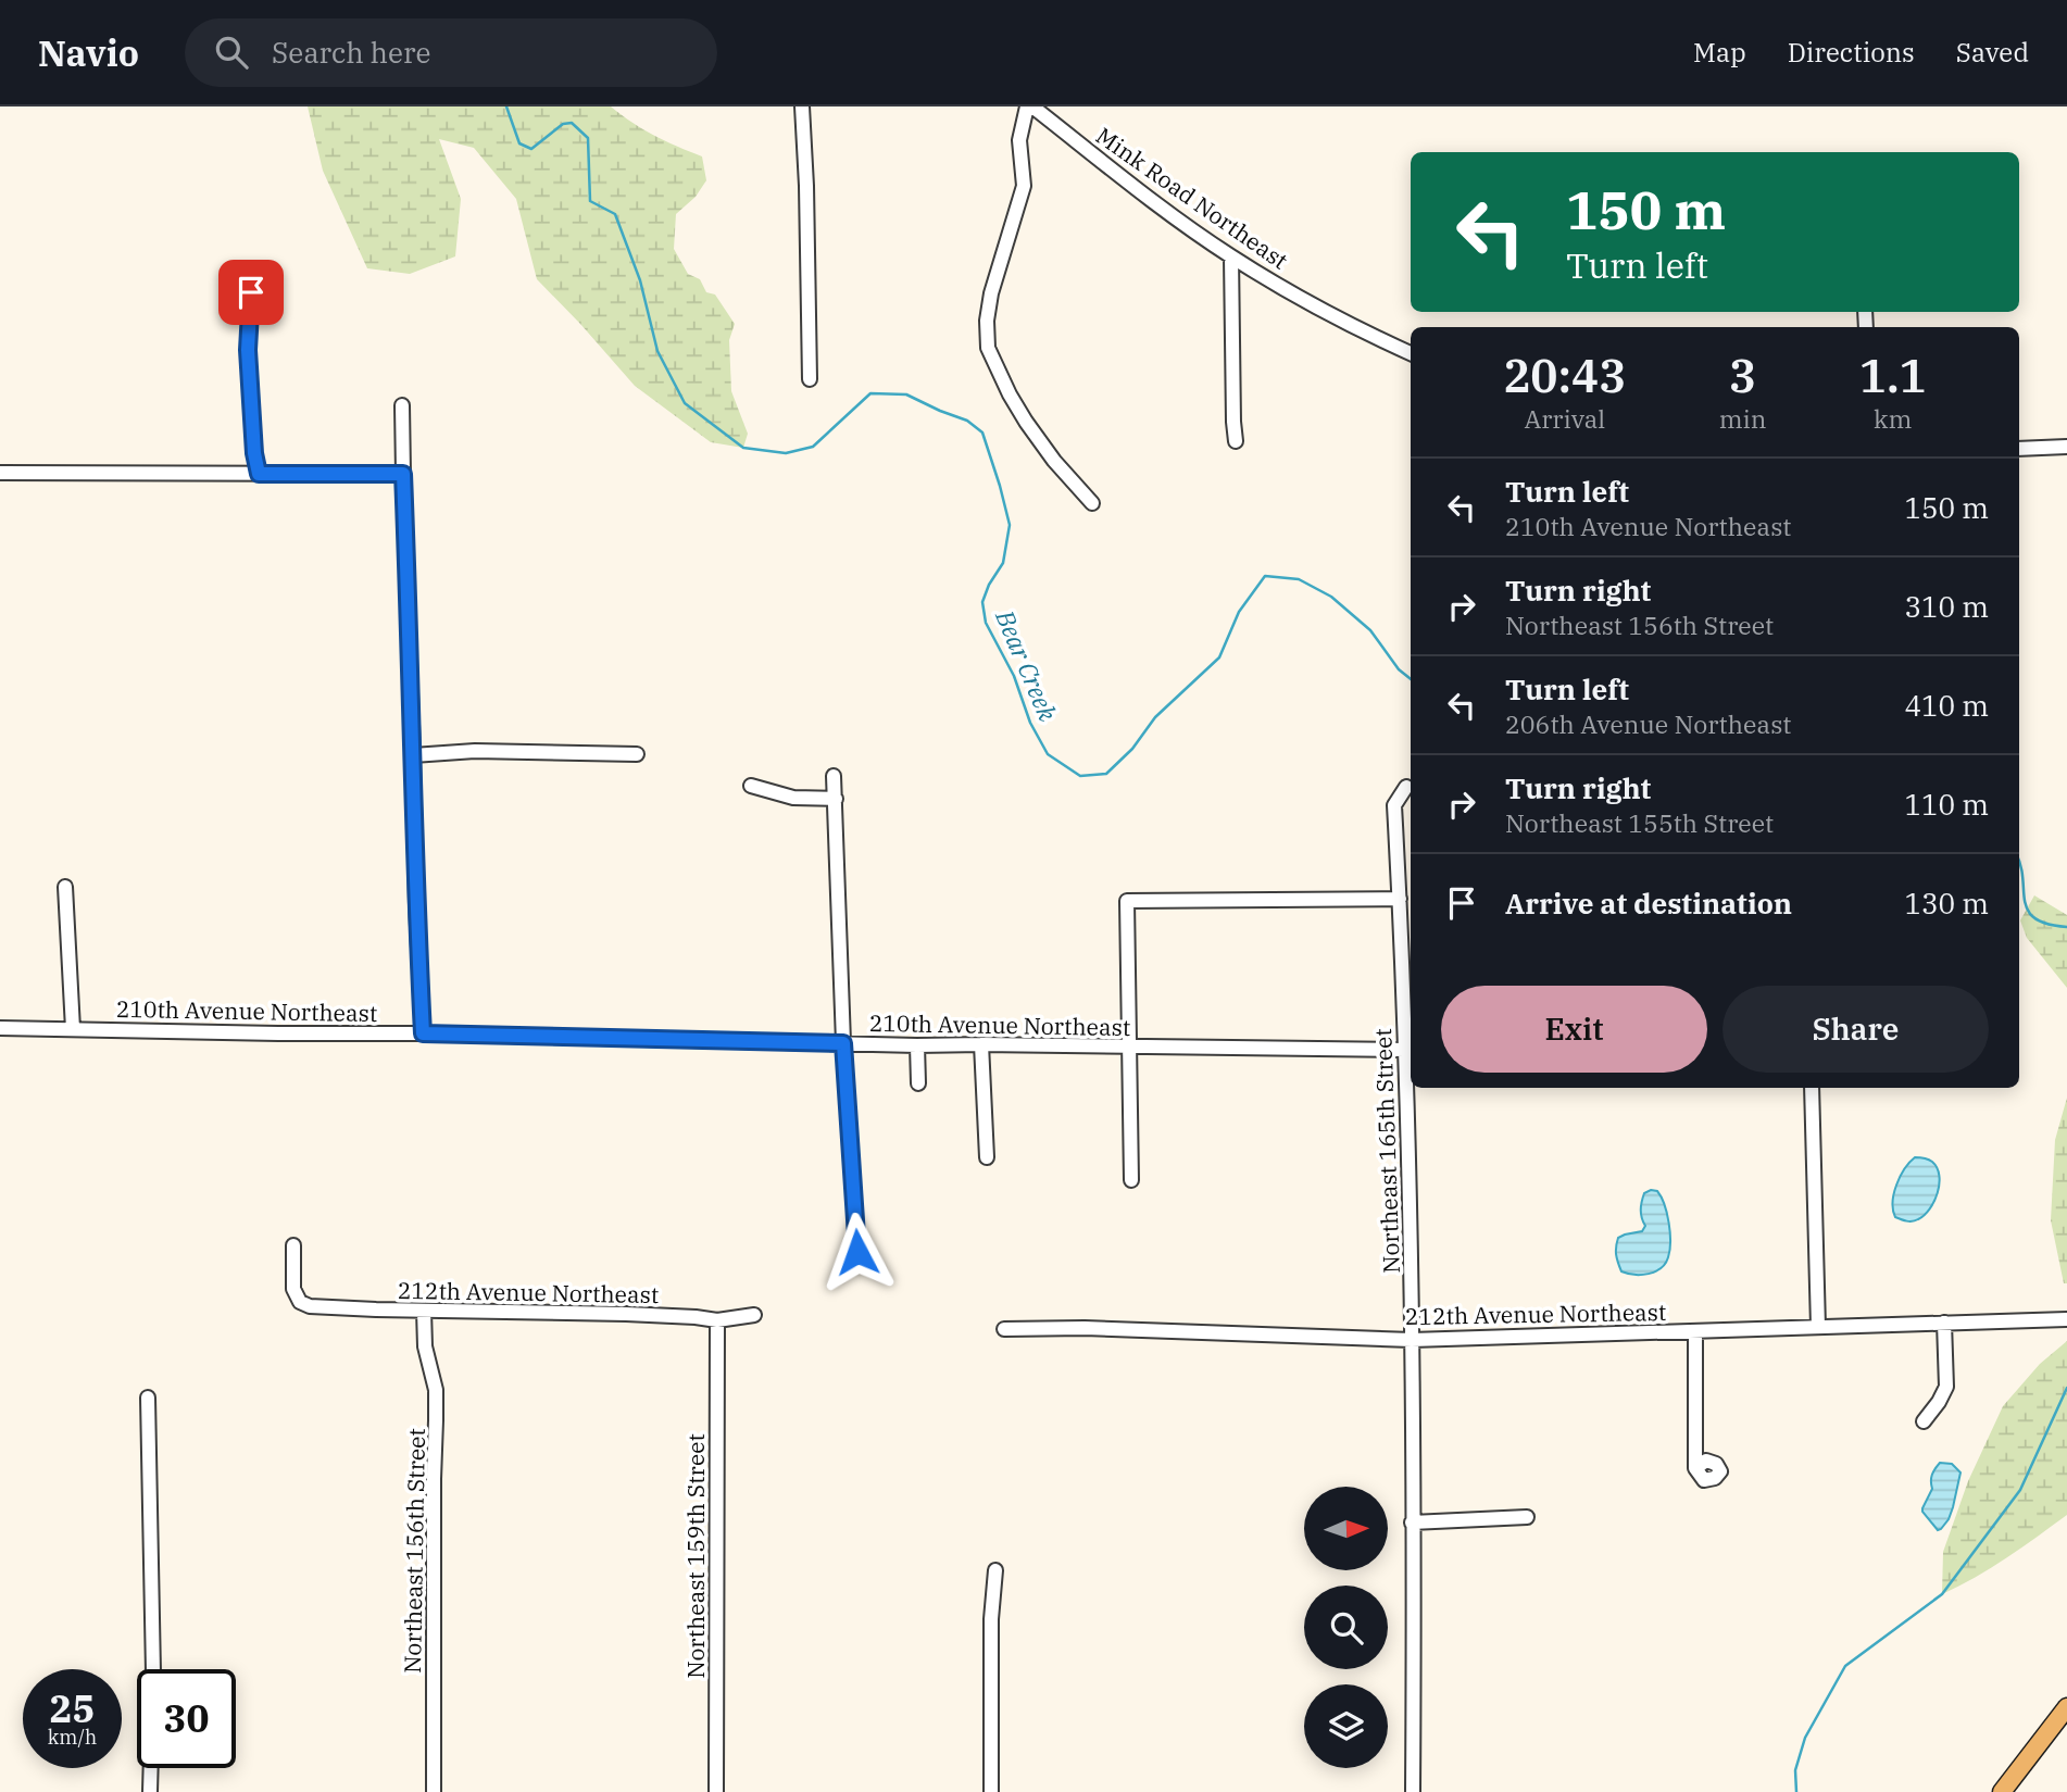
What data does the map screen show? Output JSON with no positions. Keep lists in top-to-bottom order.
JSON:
{
  "streets": {
    "street": [
      "Mink Road Northeast",
      "210th Avenue Northeast",
      "Northeast 165th Street",
      "212th Avenue Northeast",
      "Northeast 156th Street",
      "Northeast 159th Street"
    ]
  },
  "crossings": [
    ["210th Avenue Northeast", "Northeast 165th Street"],
    ["Northeast 165th Street", "212th Avenue Northeast"],
    ["212th Avenue Northeast", "Northeast 156th Street"],
    ["212th Avenue Northeast", "Northeast 159th Street"]
  ],
  "water": ["Bear Creek"],
  "north": "right",
  "page": {
    "header": "Navio",
    "search": "Search here",
    "nav": ["Map", "Directions", "Saved"],
    "turn": ["150 m", "Turn left"],
    "eta": [
      "20:43",
      "Arrival",
      "3",
      "min",
      "1.1",
      "km"
    ],
    "list": [
      {
        "name": "Turn left",
        "note": "210th Avenue Northeast",
        "value": "150 m"
      },
      {
        "name": "Turn right",
        "note": "Northeast 156th Street",
        "value": "310 m"
      },
      {
        "name": "Turn left",
        "note": "206th Avenue Northeast",
        "value": "410 m"
      },
      {
        "name": "Turn right",
        "note": "Northeast 155th Street",
        "value": "110 m"
      },
      {
        "name": "Arrive at destination",
        "value": "130 m"
      }
    ],
    "buttons": ["Exit", "Share"],
    "speed": "25 km/h",
    "limit": "30"
  }
}
